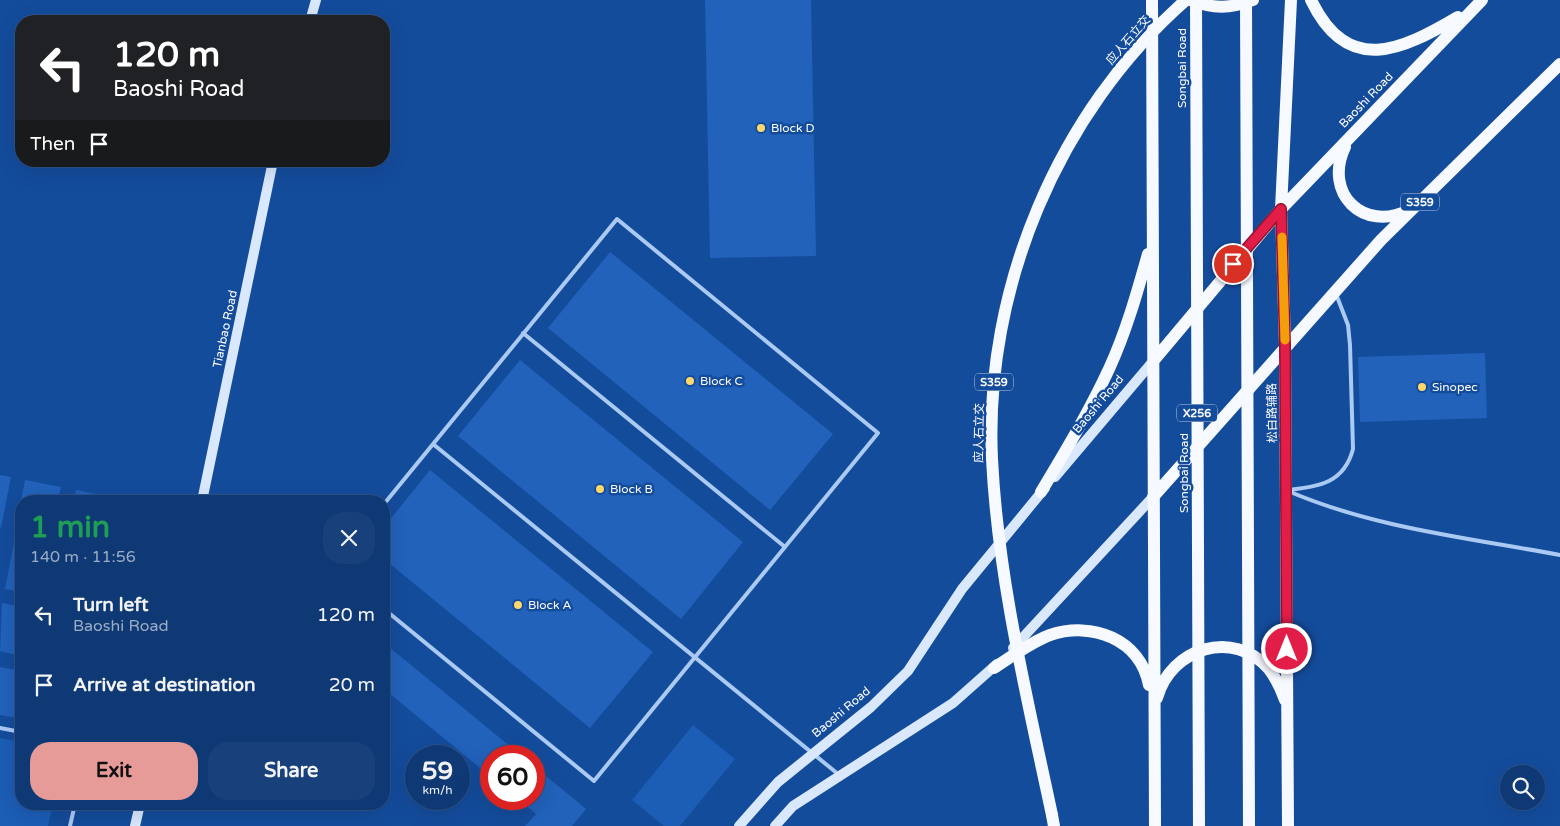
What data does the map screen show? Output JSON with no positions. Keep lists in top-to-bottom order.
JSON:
{
  "streets": {
    "main road": [
      "应人石立交",
      "Songbai Road",
      "Baoshi Road",
      "S359",
      "X256",
      "松白路辅路"
    ],
    "street": ["Tianbao Road"]
  },
  "crossings": [
    ["Baoshi Road", "松白路辅路"],
    ["S359", "松白路辅路"]
  ],
  "places": [
    "Block D",
    "Block C",
    "Sinopec",
    "Block B",
    "Block A"
  ],
  "page": {
    "turn": ["120 m", "Baoshi Road"],
    "then": "Then",
    "heading": ["1 min", "140 m · 11:56"],
    "list": [
      {
        "name": "Turn left",
        "note": "Baoshi Road",
        "value": "120 m"
      },
      {
        "name": "Arrive at destination",
        "value": "20 m"
      }
    ],
    "buttons": ["Exit", "Share"],
    "speed": "59 km/h",
    "limit": "60"
  }
}
